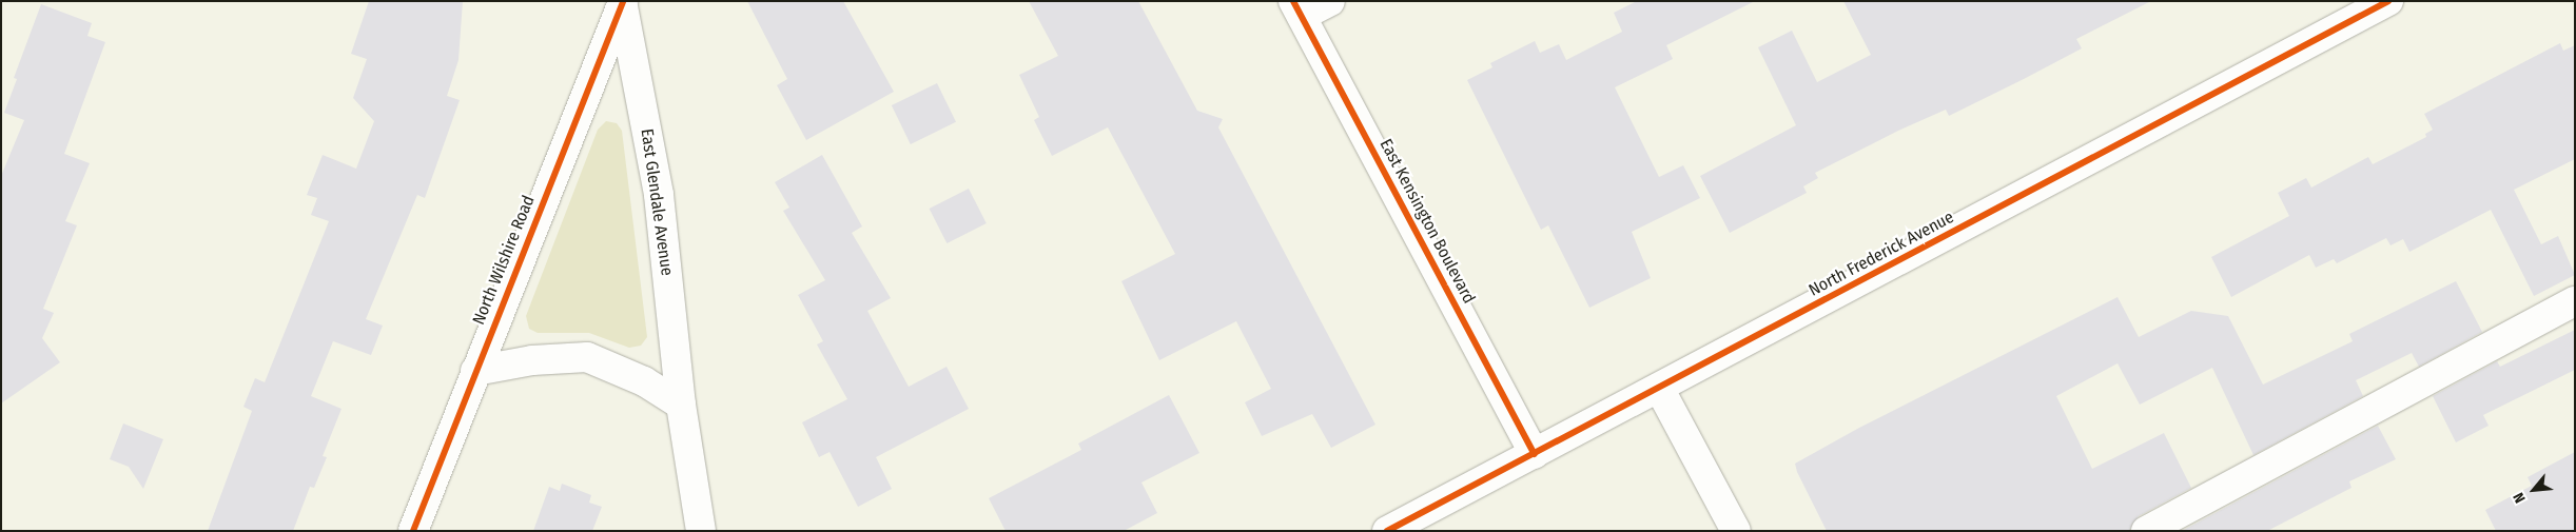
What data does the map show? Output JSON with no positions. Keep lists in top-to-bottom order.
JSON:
{
  "streets": {
    "street": [
      "East Glendale Avenue",
      "East Kensington Boulevard",
      "North Frederick Avenue",
      "North Wilshire Road"
    ]
  },
  "crossings": [
    ["East Glendale Avenue", "North Wilshire Road"],
    ["East Kensington Boulevard", "North Frederick Avenue"]
  ],
  "north": "bottom left"
}
